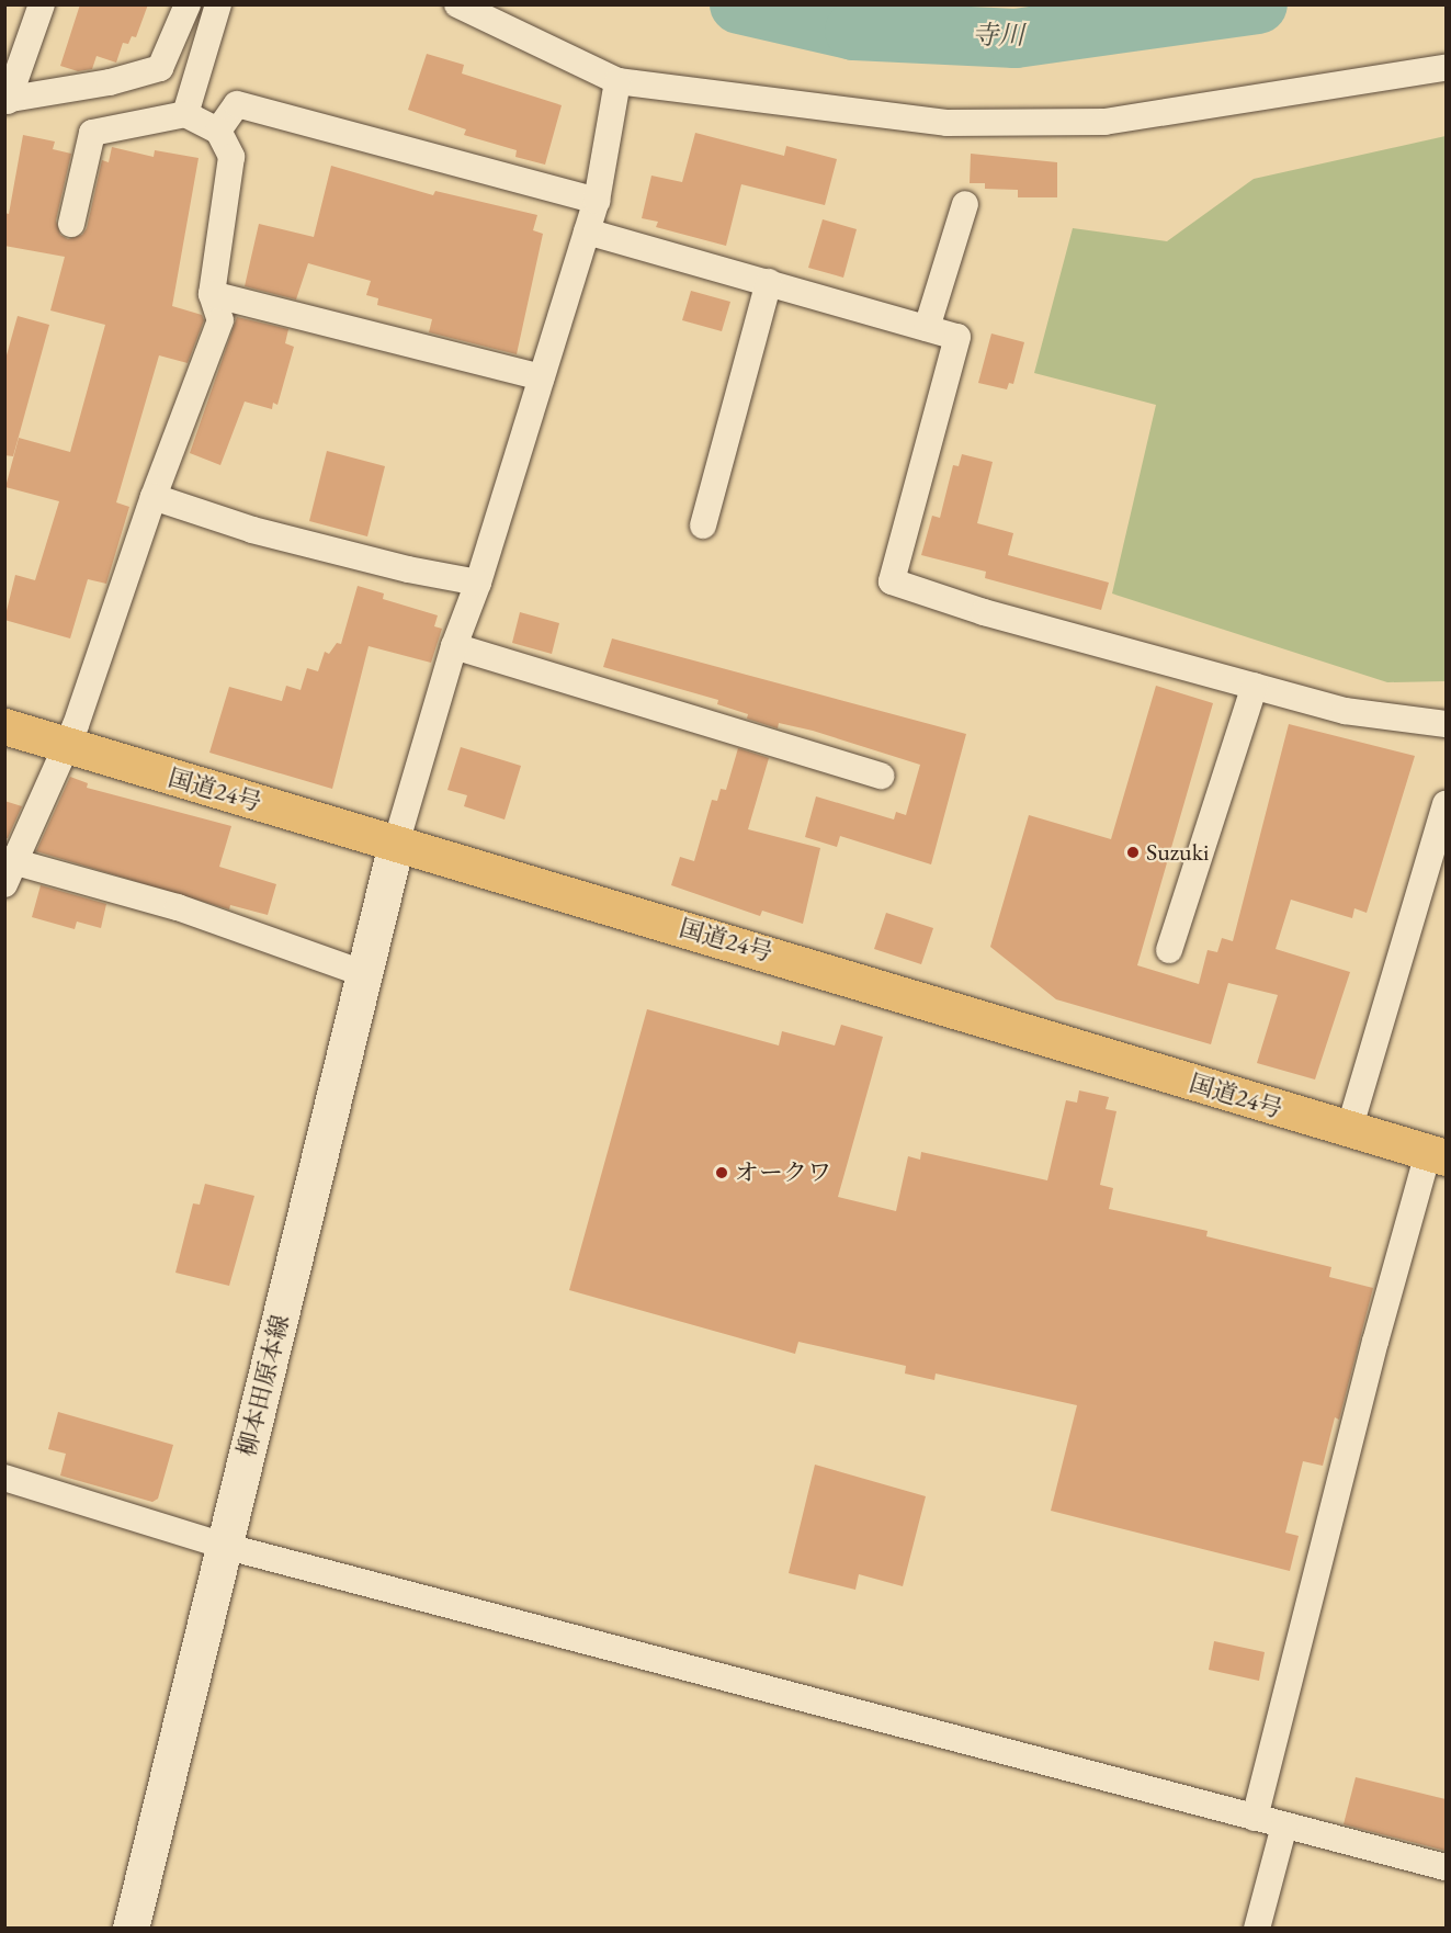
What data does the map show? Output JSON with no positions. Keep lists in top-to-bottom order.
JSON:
{
  "streets": {
    "highway": ["国道24号"],
    "main road": ["柳本田原本線"]
  },
  "crossings": [
    ["国道24号", "柳本田原本線"]
  ],
  "water": ["寺川"],
  "places": ["Suzuki", "オークワ"]
}
